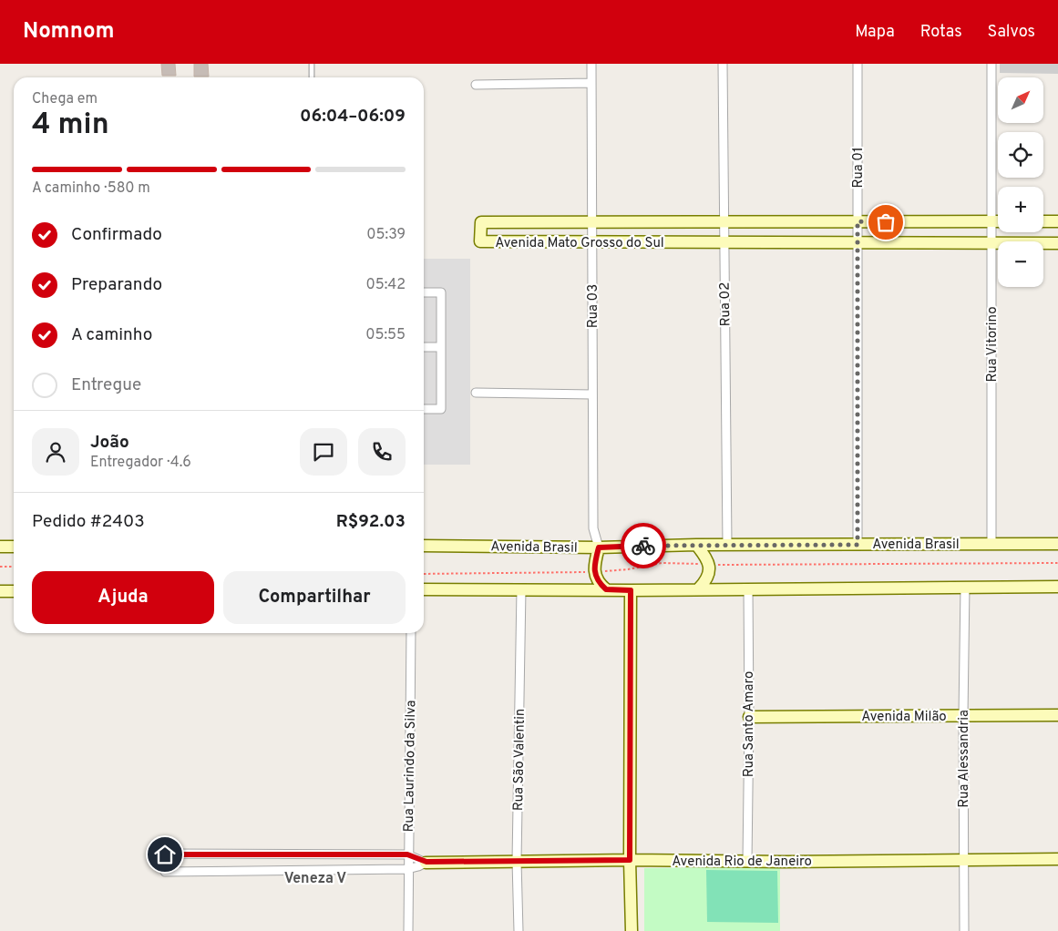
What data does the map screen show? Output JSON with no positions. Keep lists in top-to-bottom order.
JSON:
{
  "streets": {
    "street": [
      "Rua 01",
      "Avenida Mato Grosso do Sul",
      "Rua 02",
      "Rua 03",
      "Rua Vitorino",
      "Avenida Brasil",
      "Avenida Milão",
      "Rua Santo Amaro",
      "Rua Alessandria",
      "Rua São Valentin",
      "Rua Laurindo da Silva",
      "Avenida Rio de Janeiro"
    ]
  },
  "crossings": [
    ["Rua 01", "Avenida Mato Grosso do Sul"],
    ["Rua 01", "Avenida Brasil"],
    ["Avenida Mato Grosso do Sul", "Rua 02"],
    ["Avenida Mato Grosso do Sul", "Rua 03"],
    ["Avenida Mato Grosso do Sul", "Rua Vitorino"],
    ["Rua 02", "Avenida Brasil"],
    ["Rua 03", "Avenida Brasil"],
    ["Rua Vitorino", "Avenida Brasil"],
    ["Avenida Milão", "Rua Santo Amaro"],
    ["Avenida Milão", "Rua Alessandria"],
    ["Rua Santo Amaro", "Avenida Rio de Janeiro"],
    ["Rua Alessandria", "Avenida Rio de Janeiro"],
    ["Rua São Valentin", "Avenida Rio de Janeiro"],
    ["Rua Laurindo da Silva", "Avenida Rio de Janeiro"]
  ],
  "districts": ["Veneza V"],
  "north": "top right",
  "page": {
    "header": "Nomnom",
    "nav": ["Mapa", "Rotas", "Salvos"],
    "map_buttons": ["+", "−"],
    "heading": ["4 min", "Chega em", "06:04–06:09"],
    "panel": [
      "João",
      "Entregador · 4.6",
      "Pedido #2403",
      "R$92.03"
    ],
    "bar": "A caminho · 580 m",
    "list": [
      ["Confirmado", "05:39"],
      ["Preparando", "05:42"],
      ["A caminho", "05:55"],
      "Entregue"
    ],
    "buttons": ["Ajuda", "Compartilhar"]
  }
}
